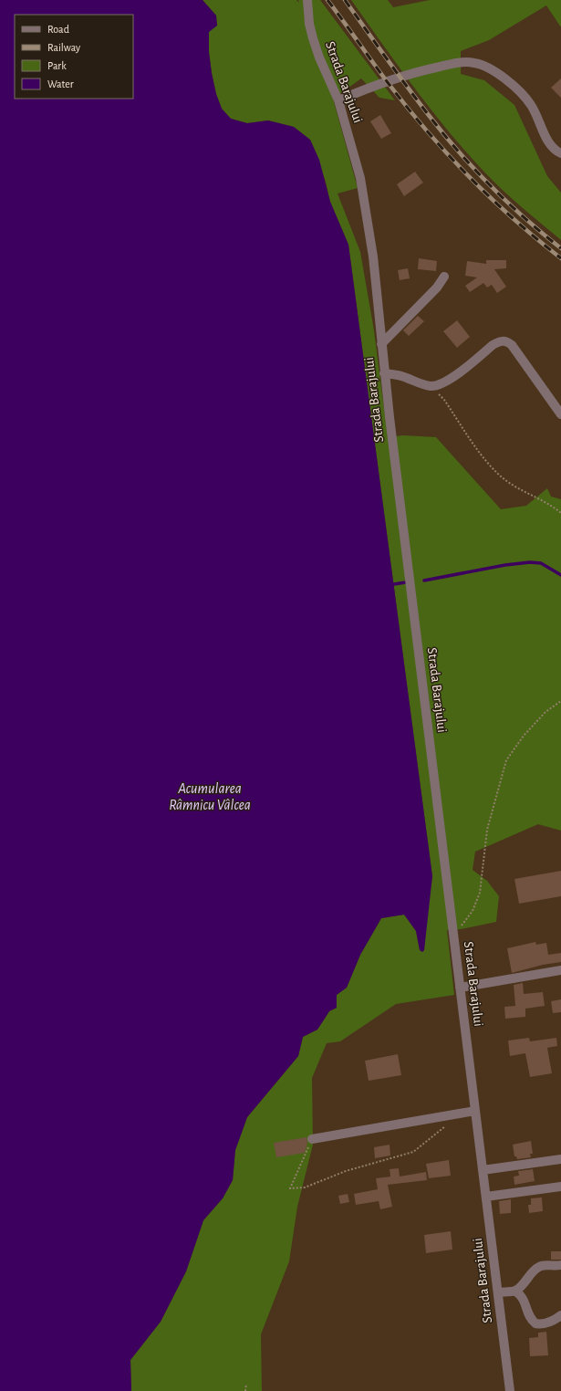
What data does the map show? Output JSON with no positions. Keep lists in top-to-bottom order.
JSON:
{
  "streets": {
    "street": ["Strada Barajului"]
  },
  "water": ["Acumularea Râmnicu Vâlcea"],
  "legend": [
    "Road",
    "Railway",
    "Park",
    "Water"
  ]
}
